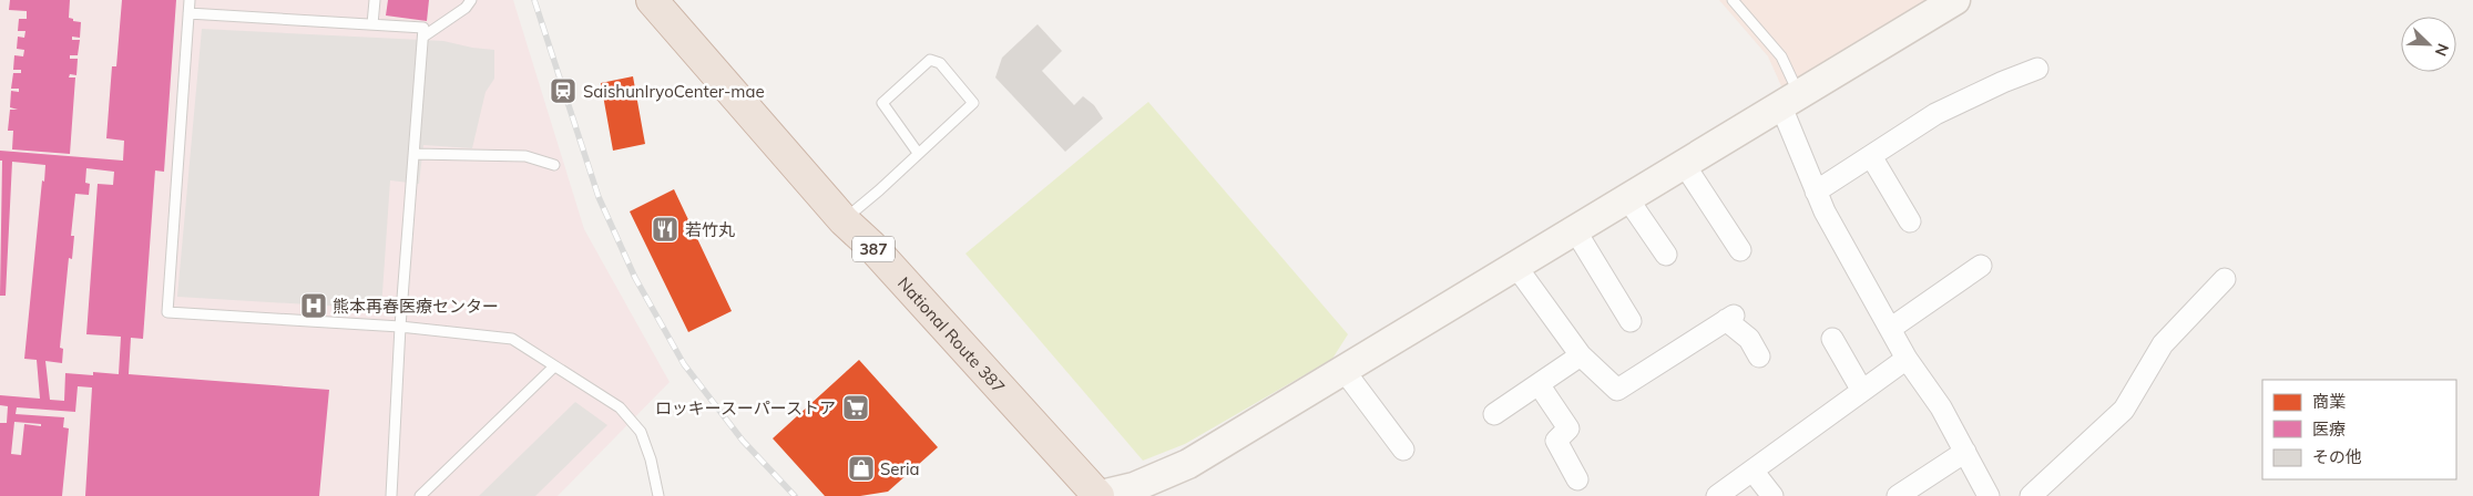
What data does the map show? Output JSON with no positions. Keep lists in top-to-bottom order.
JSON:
{
  "streets": {
    "highway": ["387", "National Route 387"]
  },
  "places": {
    "station": ["SaishunIryoCenter-mae"],
    "restaurant": ["若竹丸"],
    "hospital": ["熊本再春医療センター"],
    "supermarket": ["ロッキースーパーストア"],
    "shop": ["Seria"]
  },
  "legend": ["商業", "医療", "その他"],
  "north": "bottom right"
}
